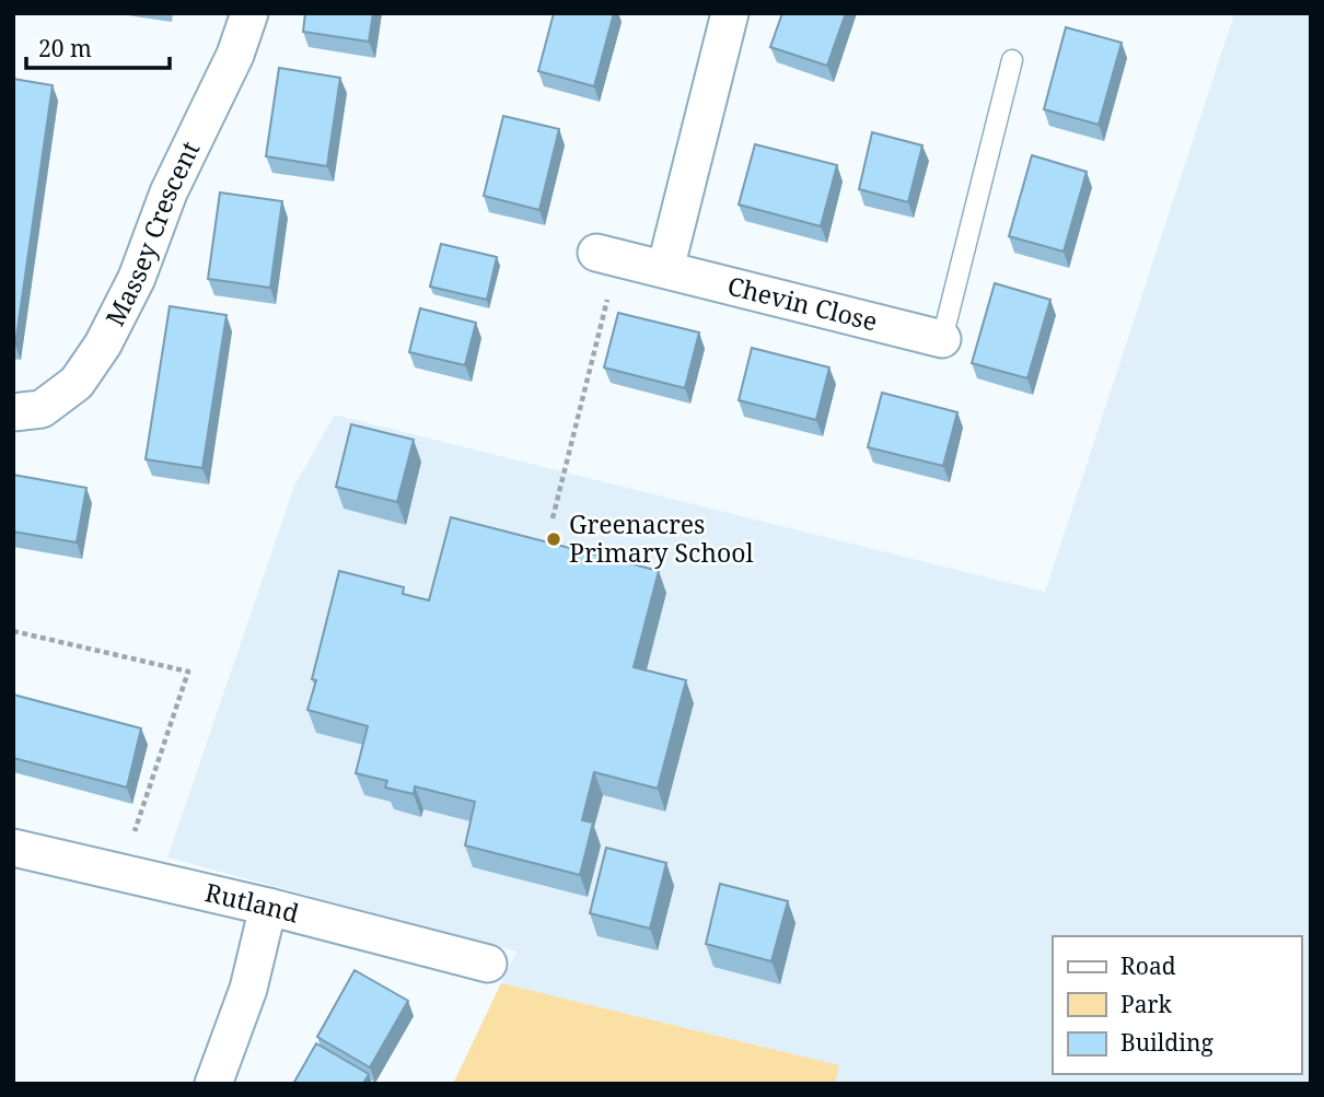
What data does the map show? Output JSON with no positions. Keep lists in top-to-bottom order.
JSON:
{
  "streets": {
    "street": ["Massey Crescent", "Chevin Close", "Rutland"]
  },
  "places": ["Greenacres Primary School"],
  "legend": ["Road", "Park", "Building"],
  "scale_bar": "20 m"
}
